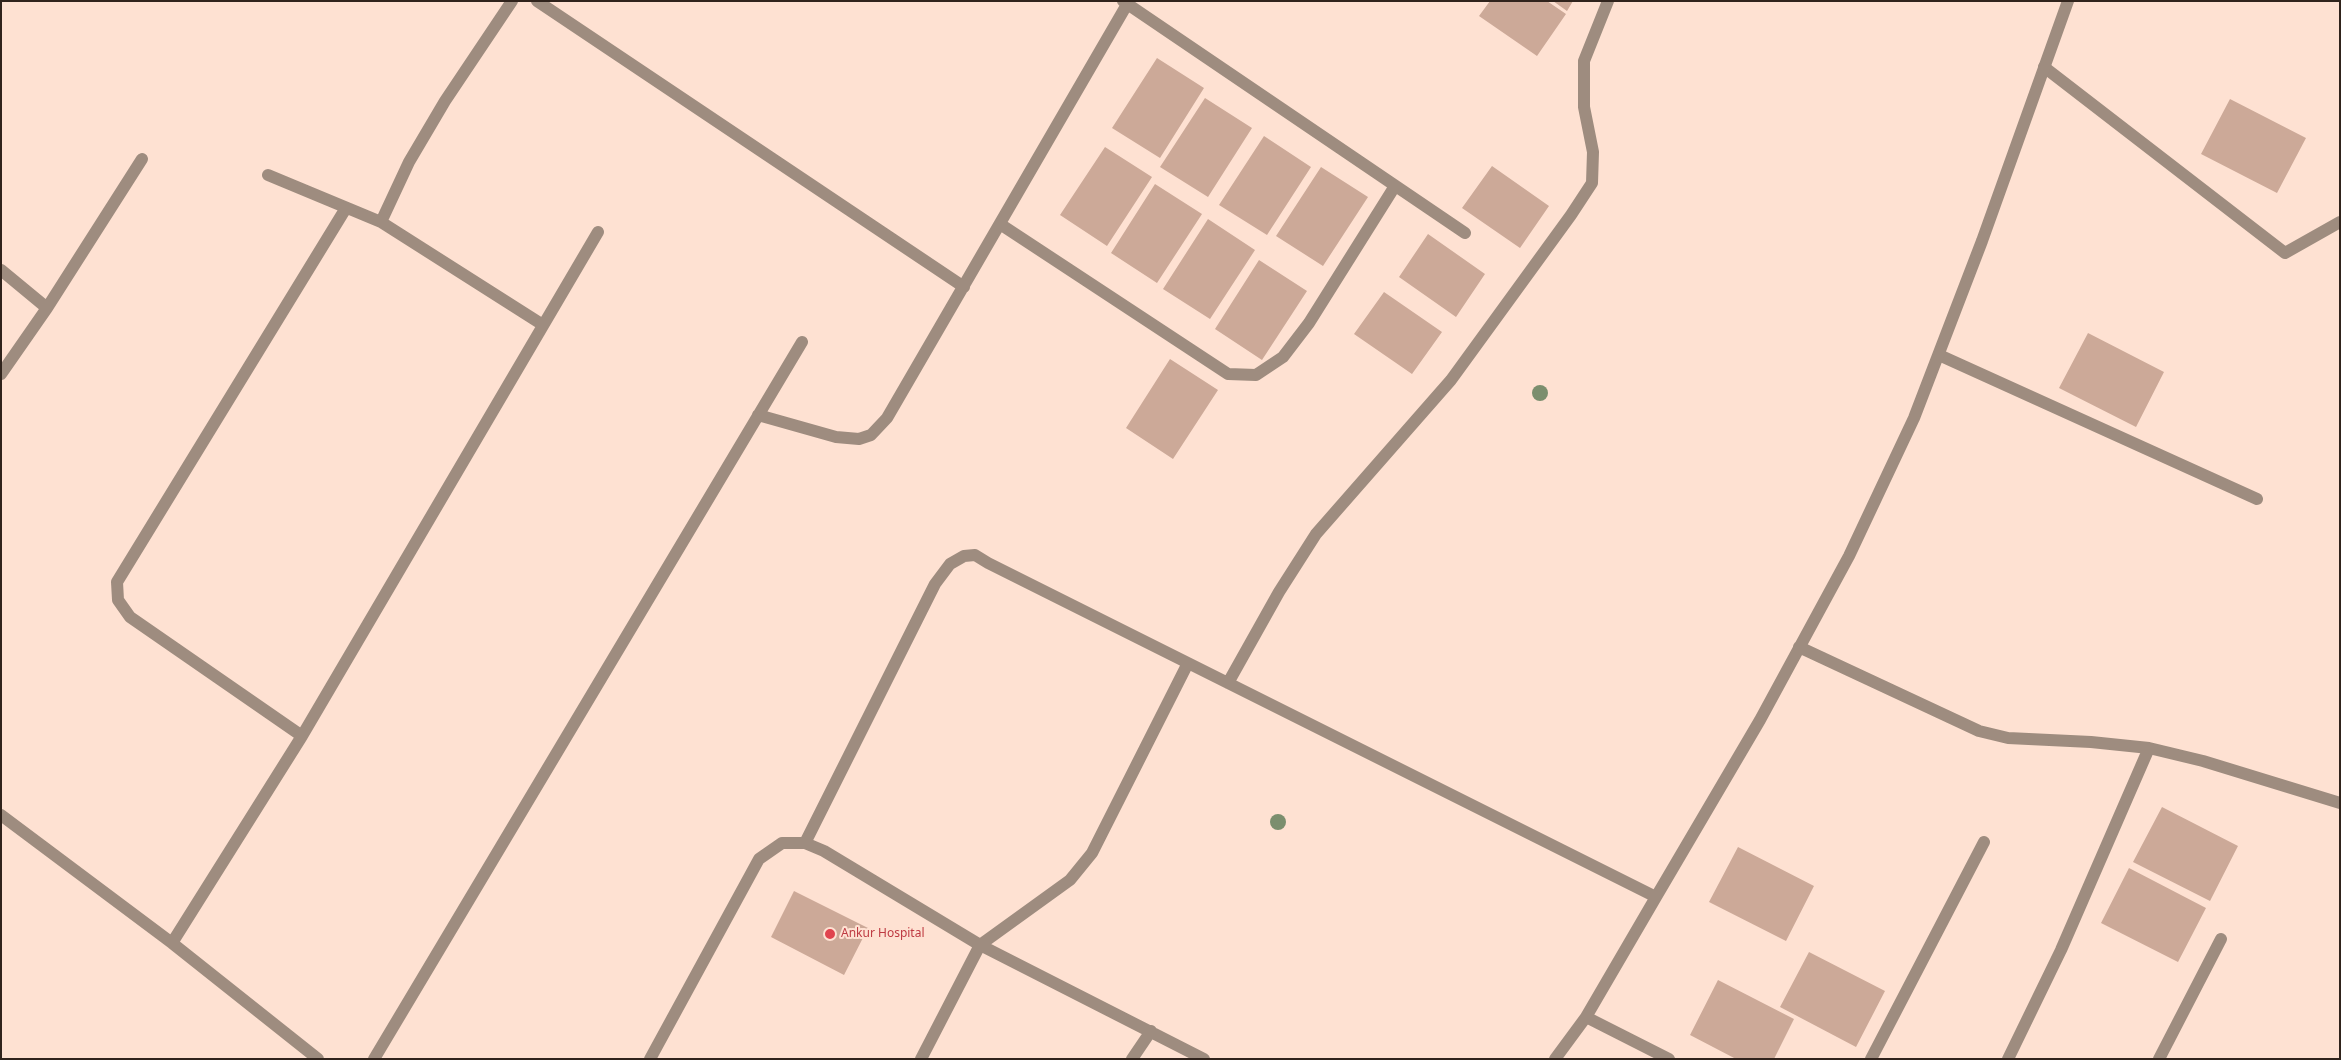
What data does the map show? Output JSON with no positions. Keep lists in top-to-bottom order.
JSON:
{
  "places": ["Ankur Hospital"]
}
